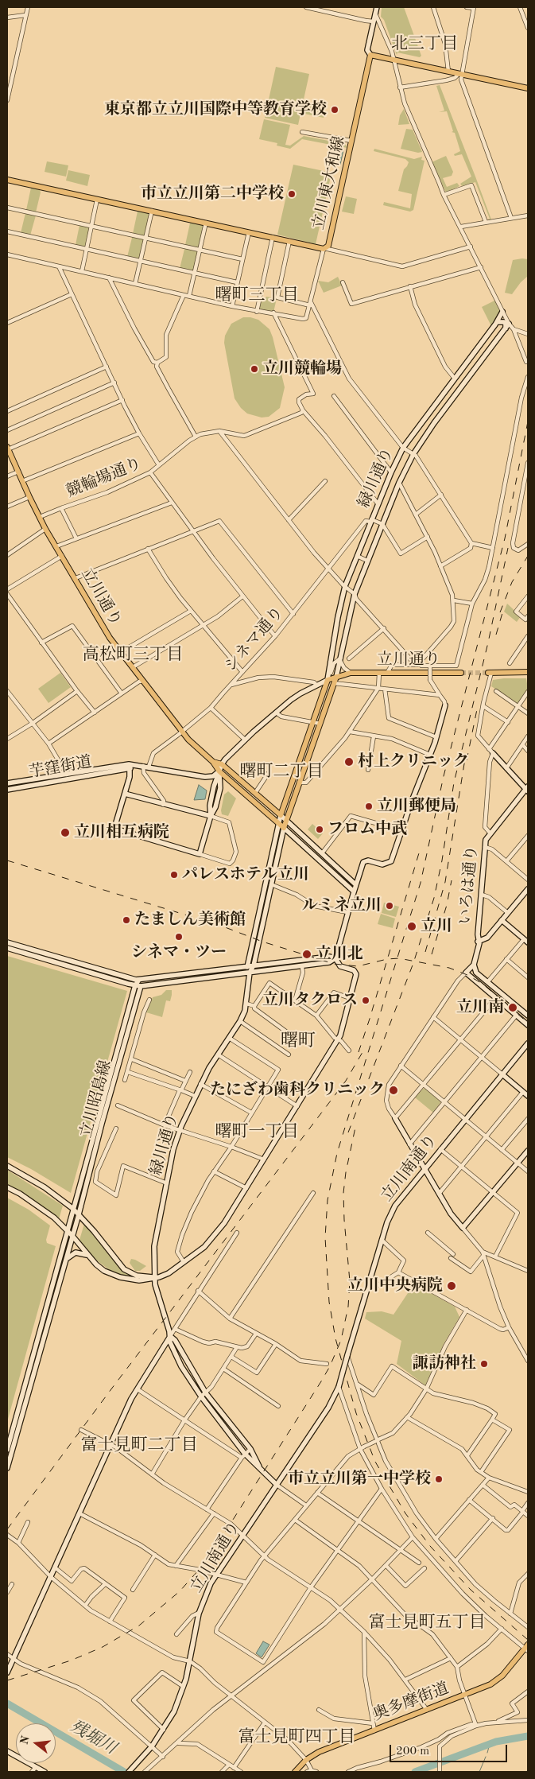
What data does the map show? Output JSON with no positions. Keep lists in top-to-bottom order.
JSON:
{
  "streets": {
    "main road": ["立川東大和線", "立川通り", "奥多摩街道"],
    "street": [
      "競輪場通り",
      "緑川通り",
      "シネマ通り",
      "芋窪街道",
      "いろは通り",
      "立川昭島線",
      "立川南通り"
    ]
  },
  "crossings": [
    ["競輪場通り", "立川通り"],
    ["緑川通り", "立川通り"],
    ["緑川通り", "シネマ通り"],
    ["緑川通り", "立川南通り"],
    ["立川通り", "シネマ通り"]
  ],
  "districts": [
    "北三丁目",
    "曙町三丁目",
    "高松町三丁目",
    "曙町二丁目",
    "曙町",
    "曙町一丁目",
    "富士見町二丁目",
    "富士見町五丁目",
    "富士見町四丁目"
  ],
  "water": ["残堀川"],
  "places": [
    "東京都立立川国際中等教育学校",
    "市立立川第二中学校",
    "立川競輪場",
    "村上クリニック",
    "立川郵便局",
    "フロム中武",
    "立川相互病院",
    "パレスホテル立川",
    "ルミネ立川",
    "たましん美術館",
    "立川",
    "シネマ・ツー",
    "立川北",
    "立川タクロス",
    "立川南",
    "たにざわ歯科クリニック",
    "立川中央病院",
    "諏訪神社",
    "市立立川第一中学校"
  ],
  "scale_bar": "200 m",
  "north": "left"
}
